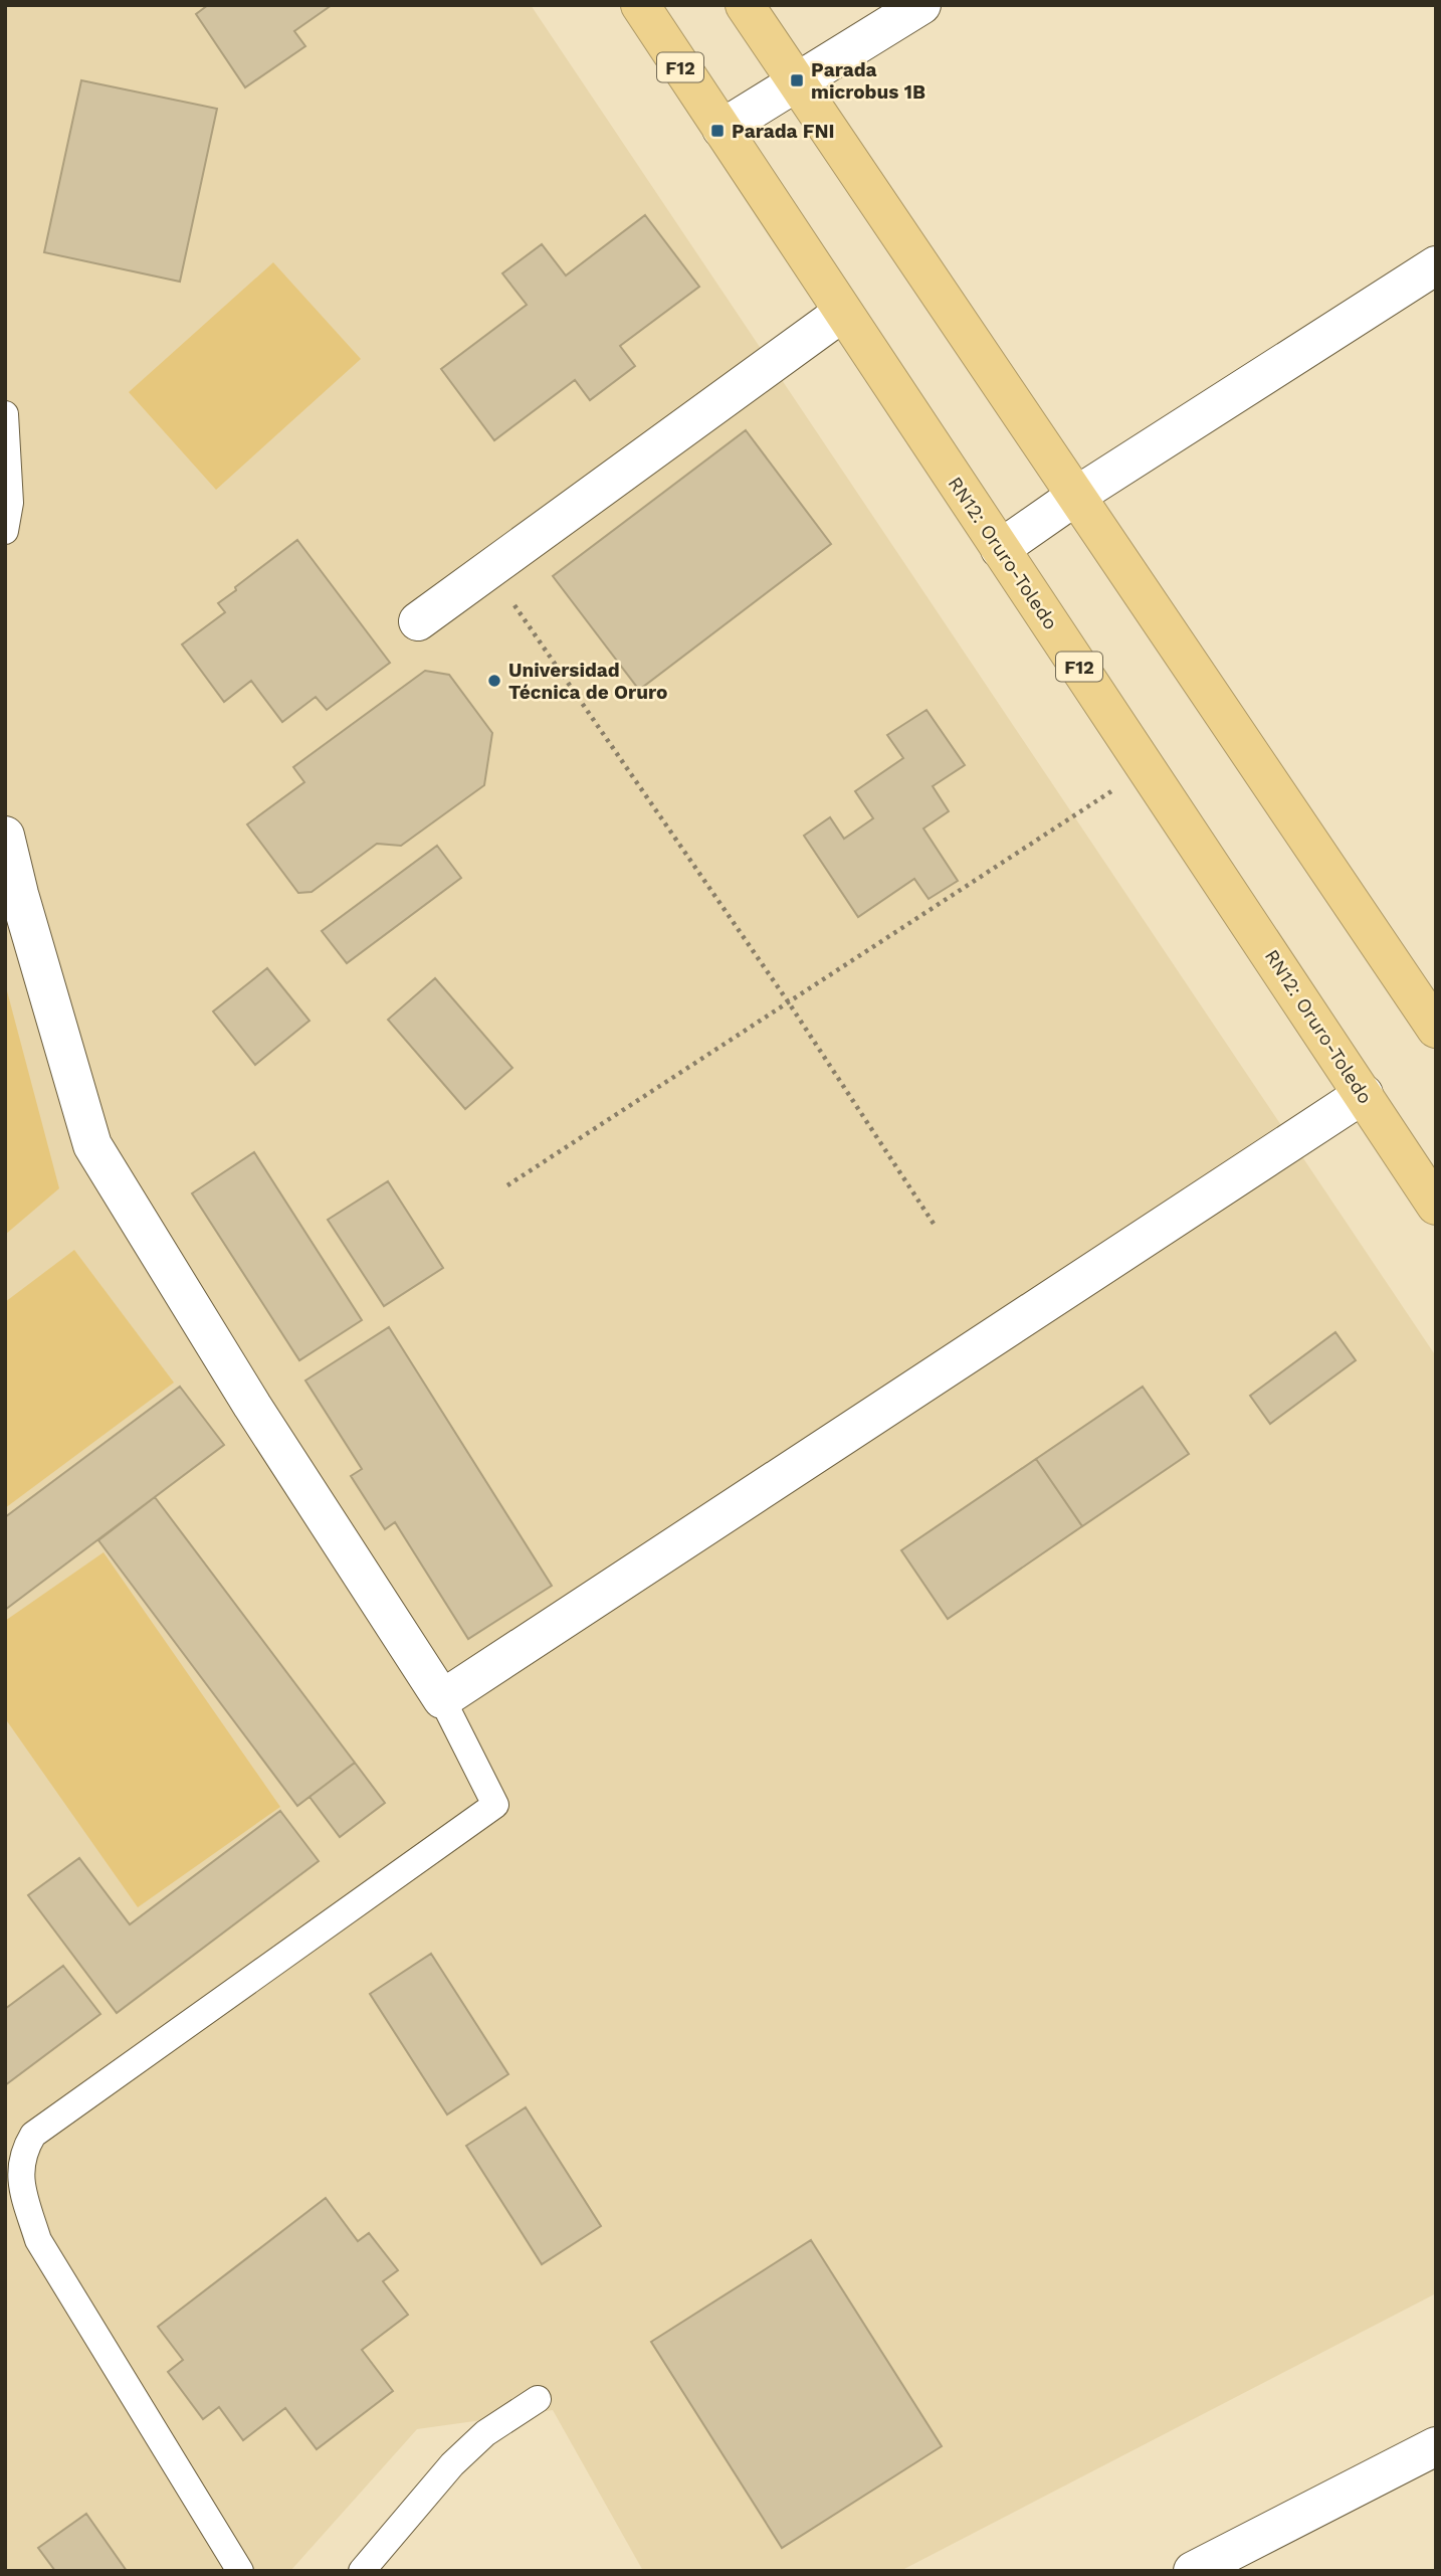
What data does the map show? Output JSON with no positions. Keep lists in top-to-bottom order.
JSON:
{
  "streets": {
    "highway": ["F12", "RN12: Oruro-Toledo"]
  },
  "places": {
    "transit": ["Parada microbus 1B", "Parada FNI"],
    "other": ["Universidad Técnica de Oruro"]
  }
}
